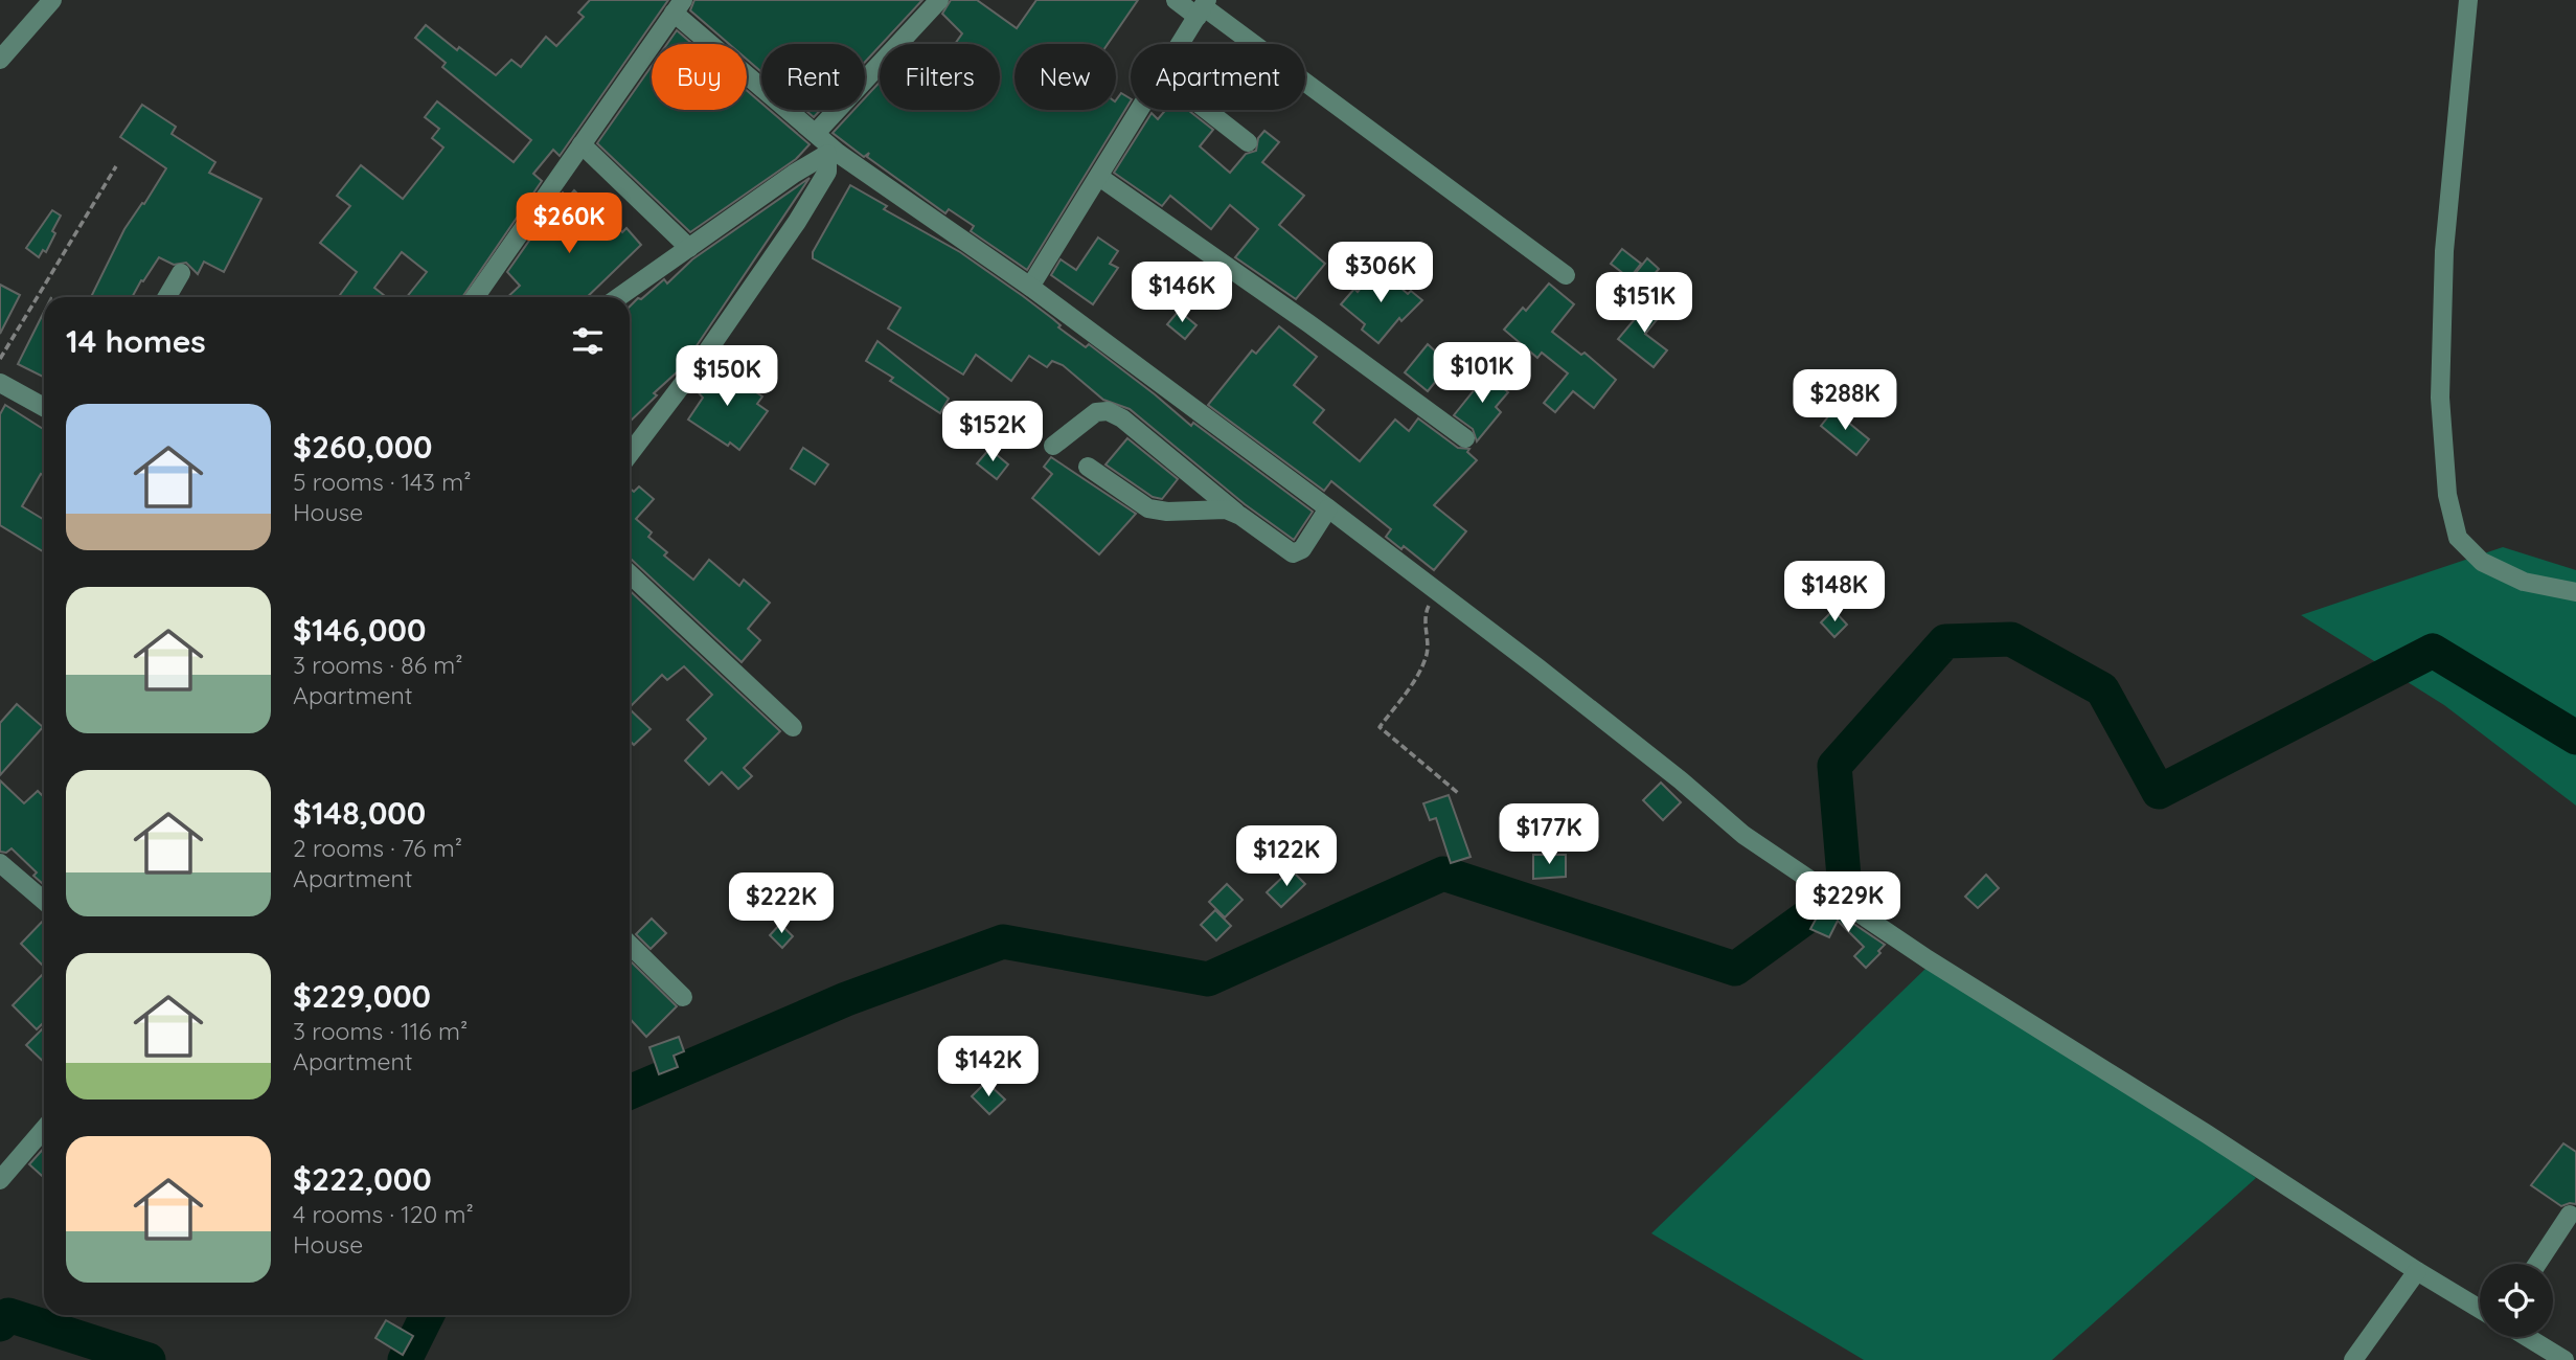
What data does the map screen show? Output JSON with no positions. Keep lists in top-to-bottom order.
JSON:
{
  "page": {
    "chip": [
      "Buy",
      "Rent",
      "Filters",
      "New",
      "Apartment"
    ],
    "price": [
      "$260K",
      "$306K",
      "$146K",
      "$151K",
      "$101K",
      "$150K",
      "$288K",
      "$152K",
      "$148K",
      "$177K",
      "$122K",
      "$229K",
      "$222K",
      "$142K"
    ],
    "heading": "14 homes",
    "list": [
      {
        "name": "$260,000",
        "note": "5 rooms · 143 m² · House"
      },
      {
        "name": "$146,000",
        "note": "3 rooms · 86 m² · Apartment"
      },
      {
        "name": "$148,000",
        "note": "2 rooms · 76 m² · Apartment"
      },
      {
        "name": "$229,000",
        "note": "3 rooms · 116 m² · Apartment"
      },
      {
        "name": "$222,000",
        "note": "4 rooms · 120 m² · House"
      }
    ]
  }
}
